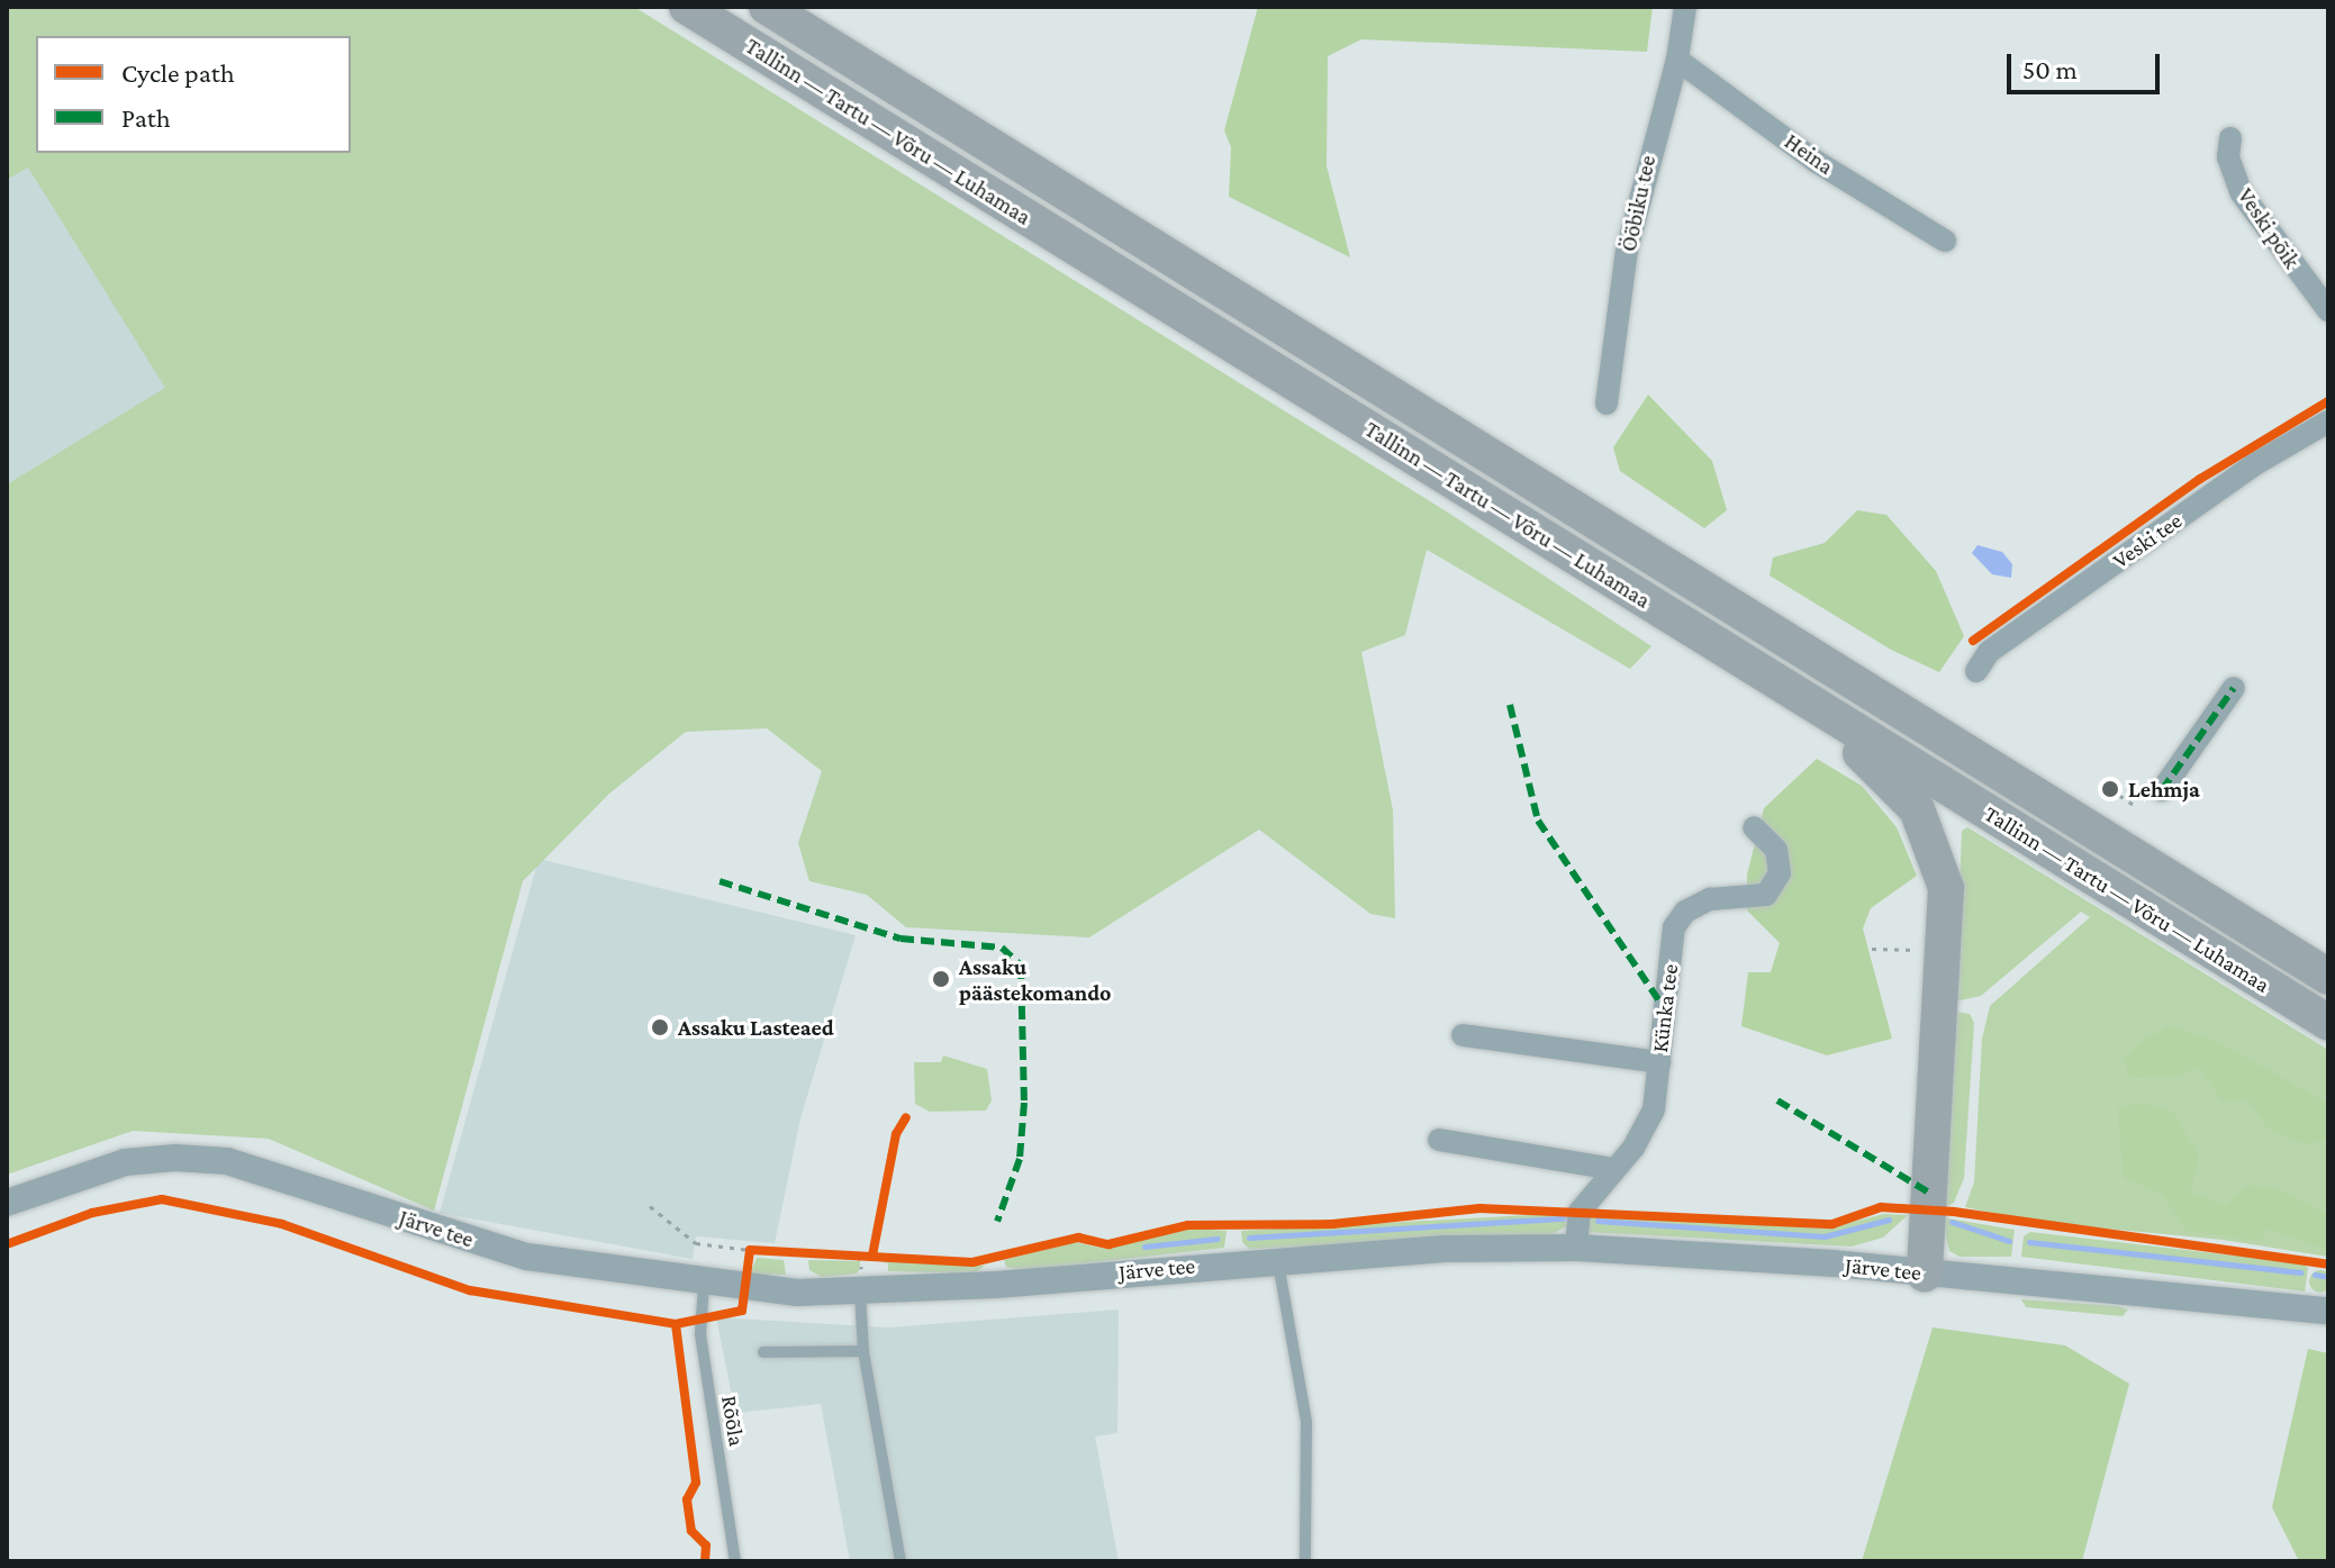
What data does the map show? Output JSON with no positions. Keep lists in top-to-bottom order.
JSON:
{
  "streets": {
    "highway": ["Tallinn — Tartu — Võru — Luhamaa"],
    "street": [
      "Heina",
      "Ööbiku tee",
      "Veski põik",
      "Veski tee",
      "Künka tee",
      "Järve tee"
    ],
    "lane": ["Rõõla"]
  },
  "crossings": [
    ["Heina", "Ööbiku tee"],
    ["Künka tee", "Järve tee"],
    ["Järve tee", "Rõõla"]
  ],
  "places": ["Lehmja", "Assaku päästekomando", "Assaku Lasteaed"],
  "legend": ["Cycle path", "Path"],
  "scale_bar": "50 m"
}
